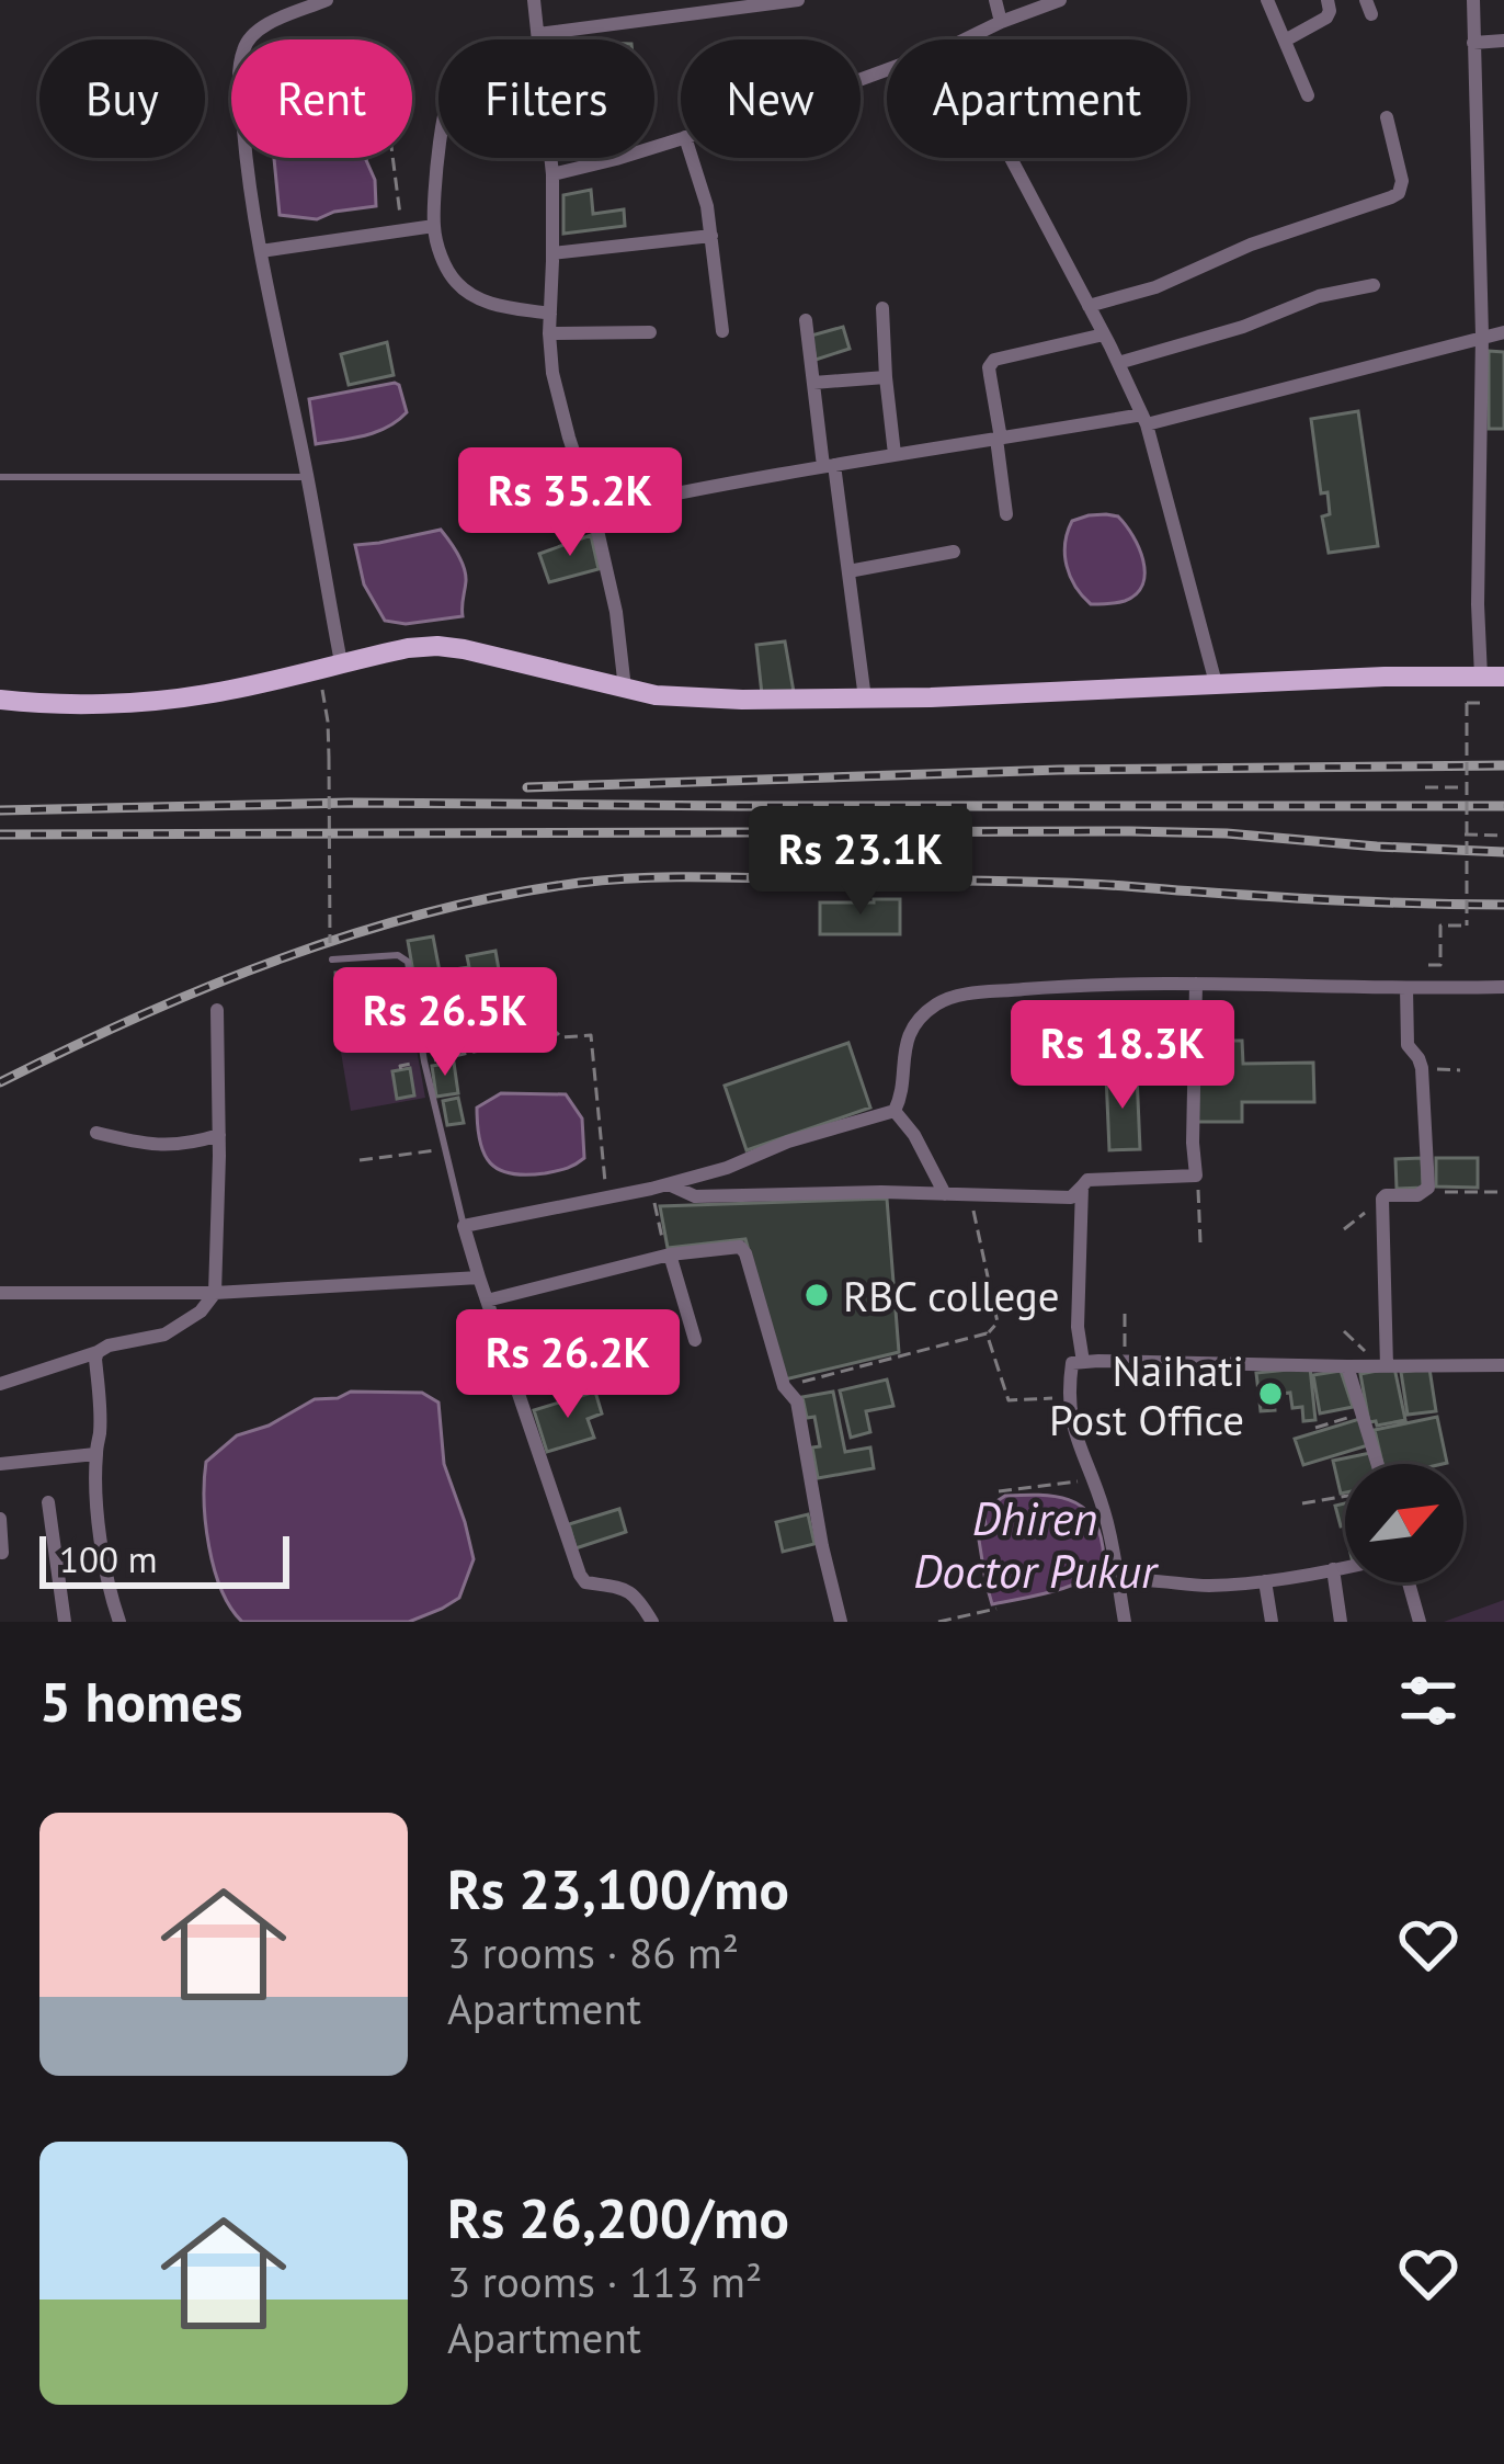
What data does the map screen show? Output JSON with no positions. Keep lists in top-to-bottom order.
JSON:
{
  "water": ["Dhiren Doctor Pukur"],
  "places": ["RBC college", "Naihati Post Office"],
  "scale_bar": "100 m",
  "north": "top right",
  "page": {
    "chip": [
      "Buy",
      "Rent",
      "Filters",
      "New",
      "Apartment"
    ],
    "price": [
      "Rs 35.2K",
      "Rs 23.1K",
      "Rs 26.5K",
      "Rs 18.3K",
      "Rs 26.2K"
    ],
    "scale": "100 m",
    "heading": "5 homes",
    "list": [
      {
        "name": "Rs 23,100/mo",
        "note": "3 rooms · 86 m² · Apartment"
      },
      {
        "name": "Rs 26,200/mo",
        "note": "3 rooms · 113 m² · Apartment"
      }
    ]
  }
}
